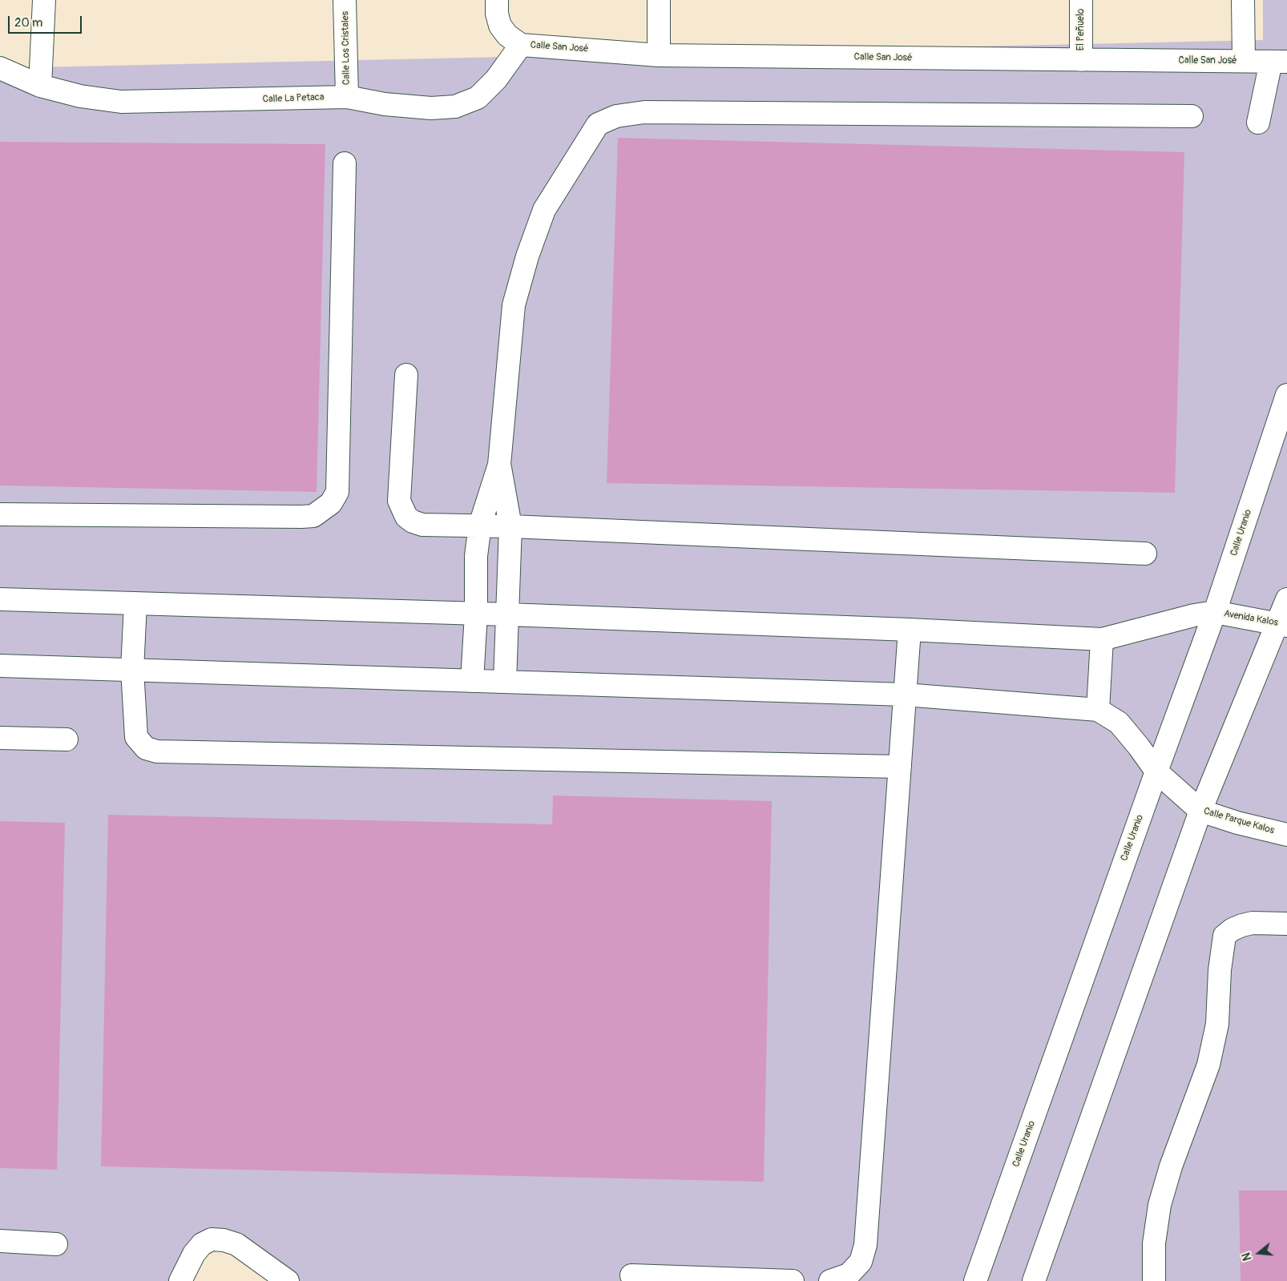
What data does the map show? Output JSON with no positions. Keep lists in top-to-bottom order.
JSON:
{
  "streets": {
    "street": [
      "El Peñuelo",
      "Calle San José",
      "Calle Los Cristales",
      "Calle La Petaca",
      "Calle Uranio",
      "Avenida Kalos",
      "Calle Parque Kalos"
    ]
  },
  "crossings": [
    ["El Peñuelo", "Calle San José"],
    ["Calle San José", "Calle La Petaca"],
    ["Calle Los Cristales", "Calle La Petaca"],
    ["Calle Uranio", "Avenida Kalos"],
    ["Calle Uranio", "Calle Parque Kalos"]
  ],
  "scale_bar": "20 m",
  "north": "left"
}
